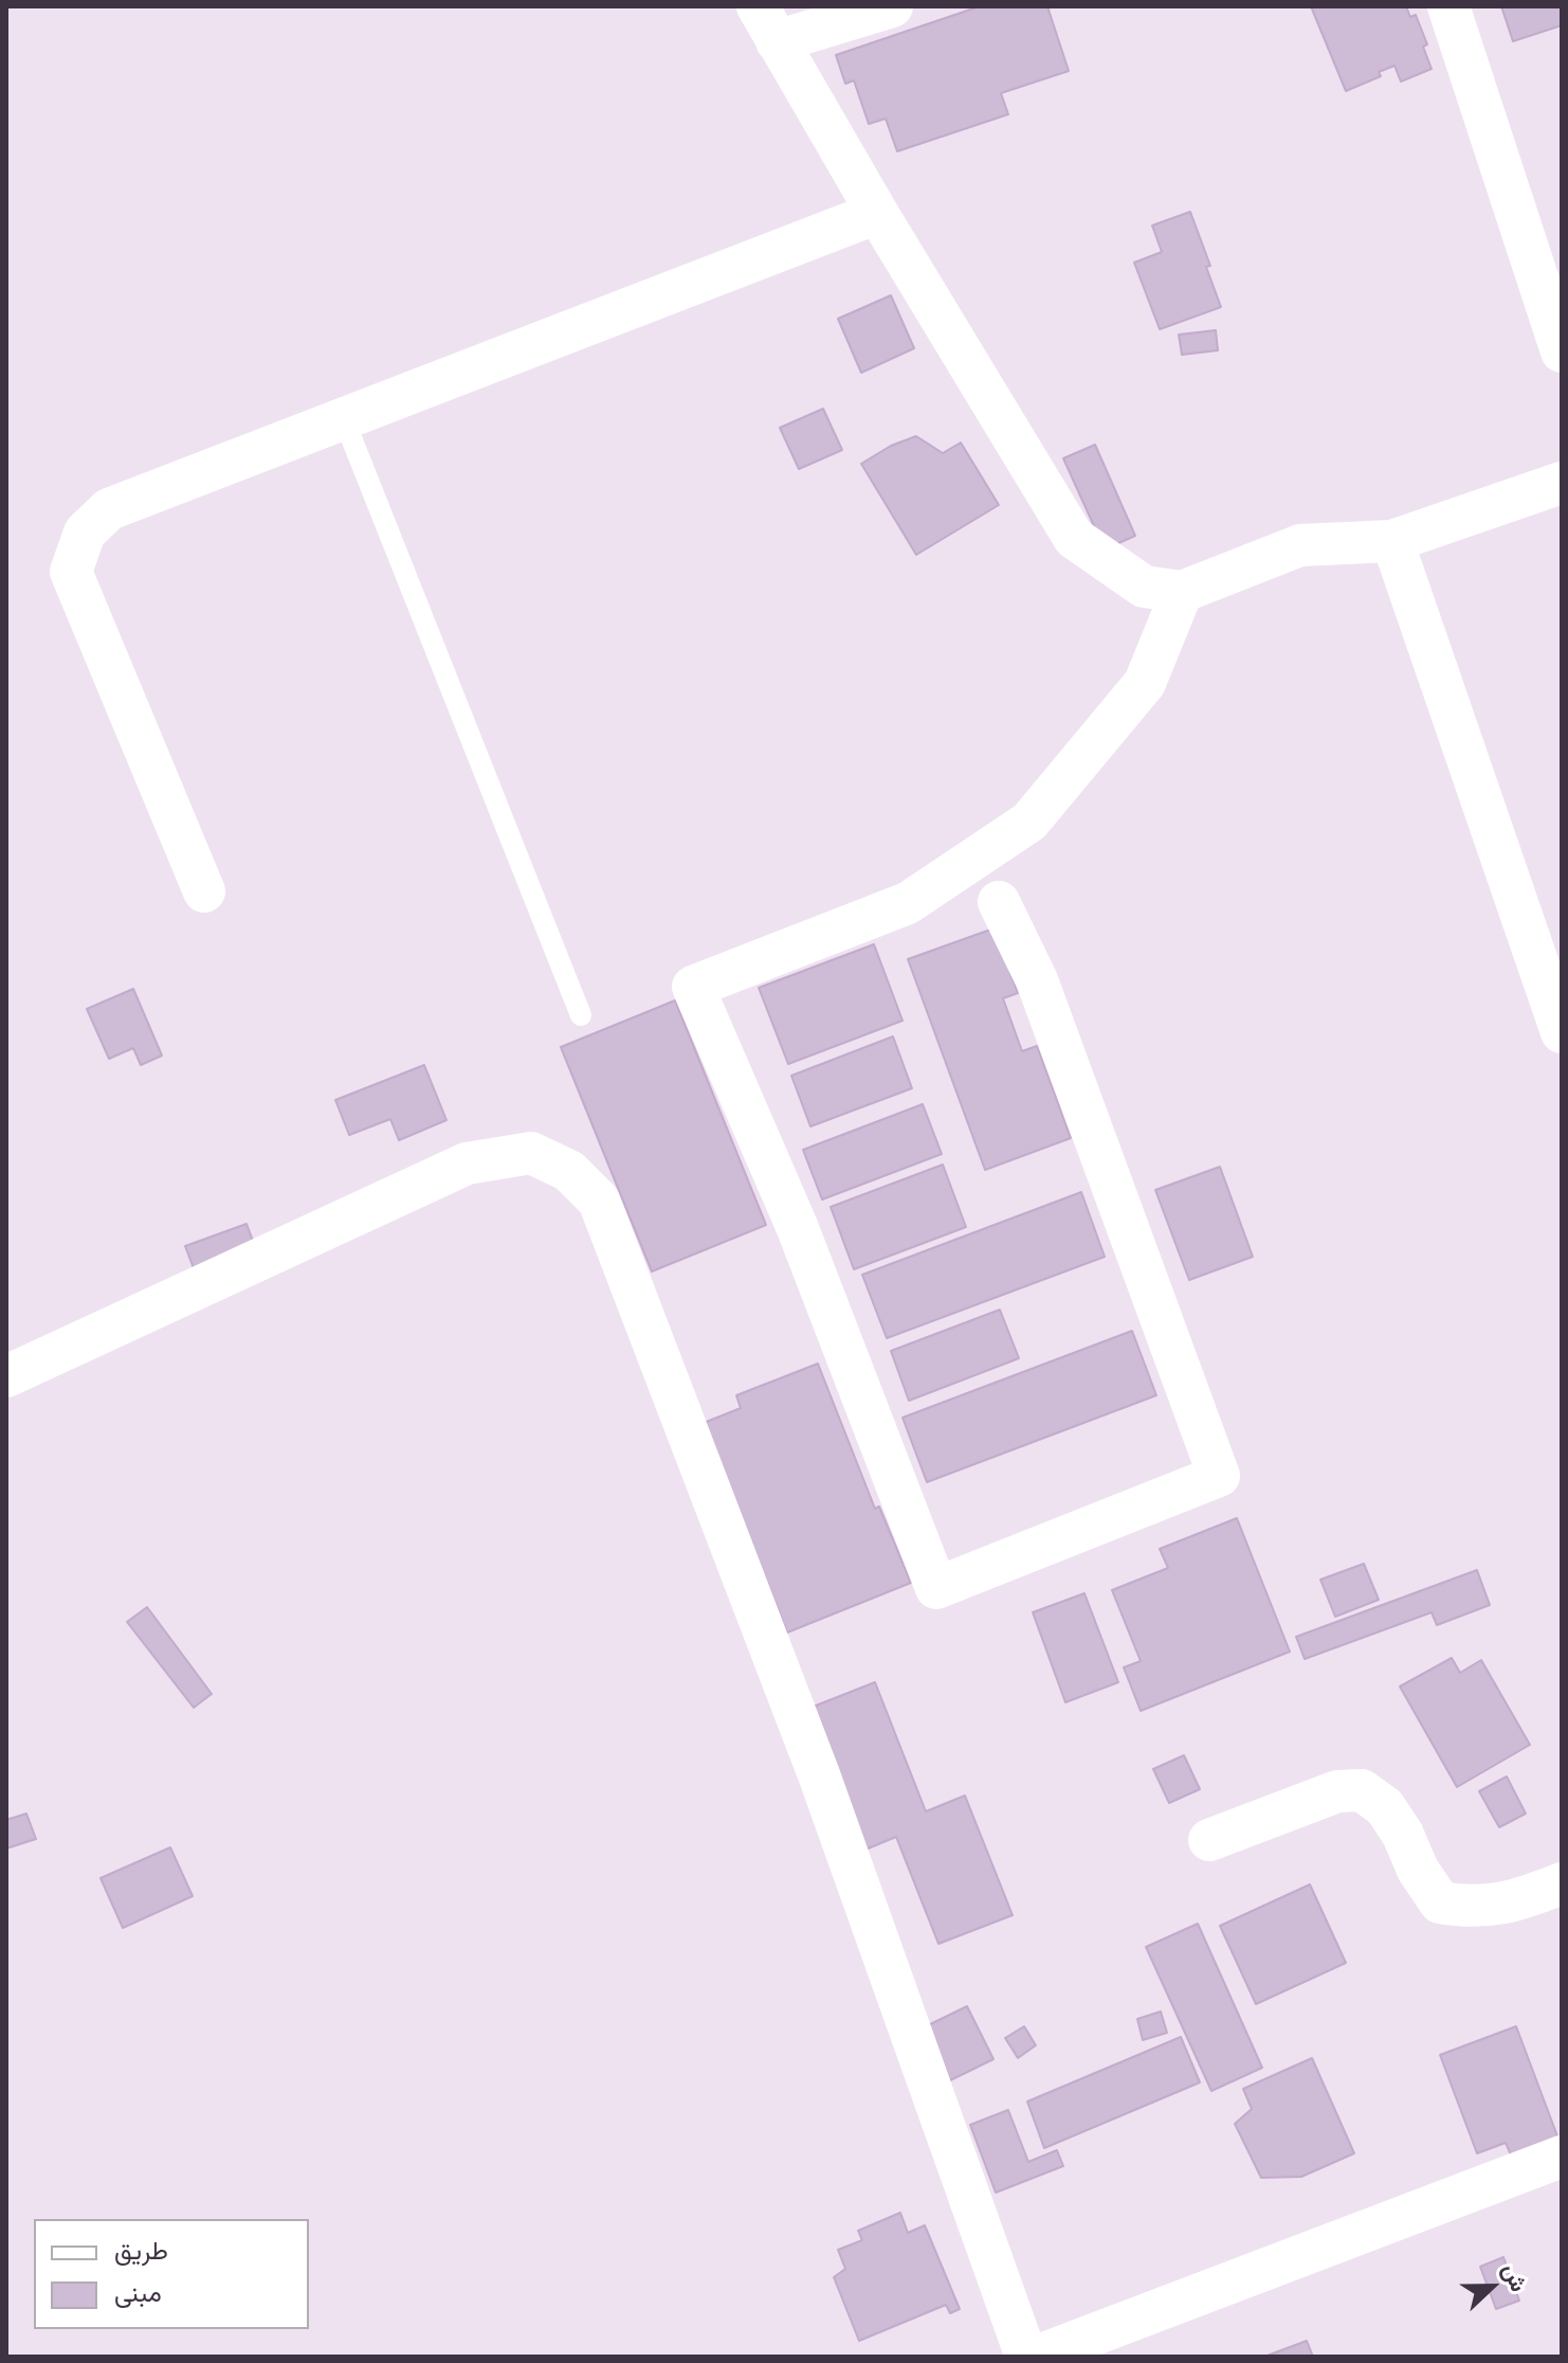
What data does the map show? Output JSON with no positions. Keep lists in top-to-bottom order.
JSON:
{
  "legend": ["طريق", "مبنى"],
  "north": "right"
}
